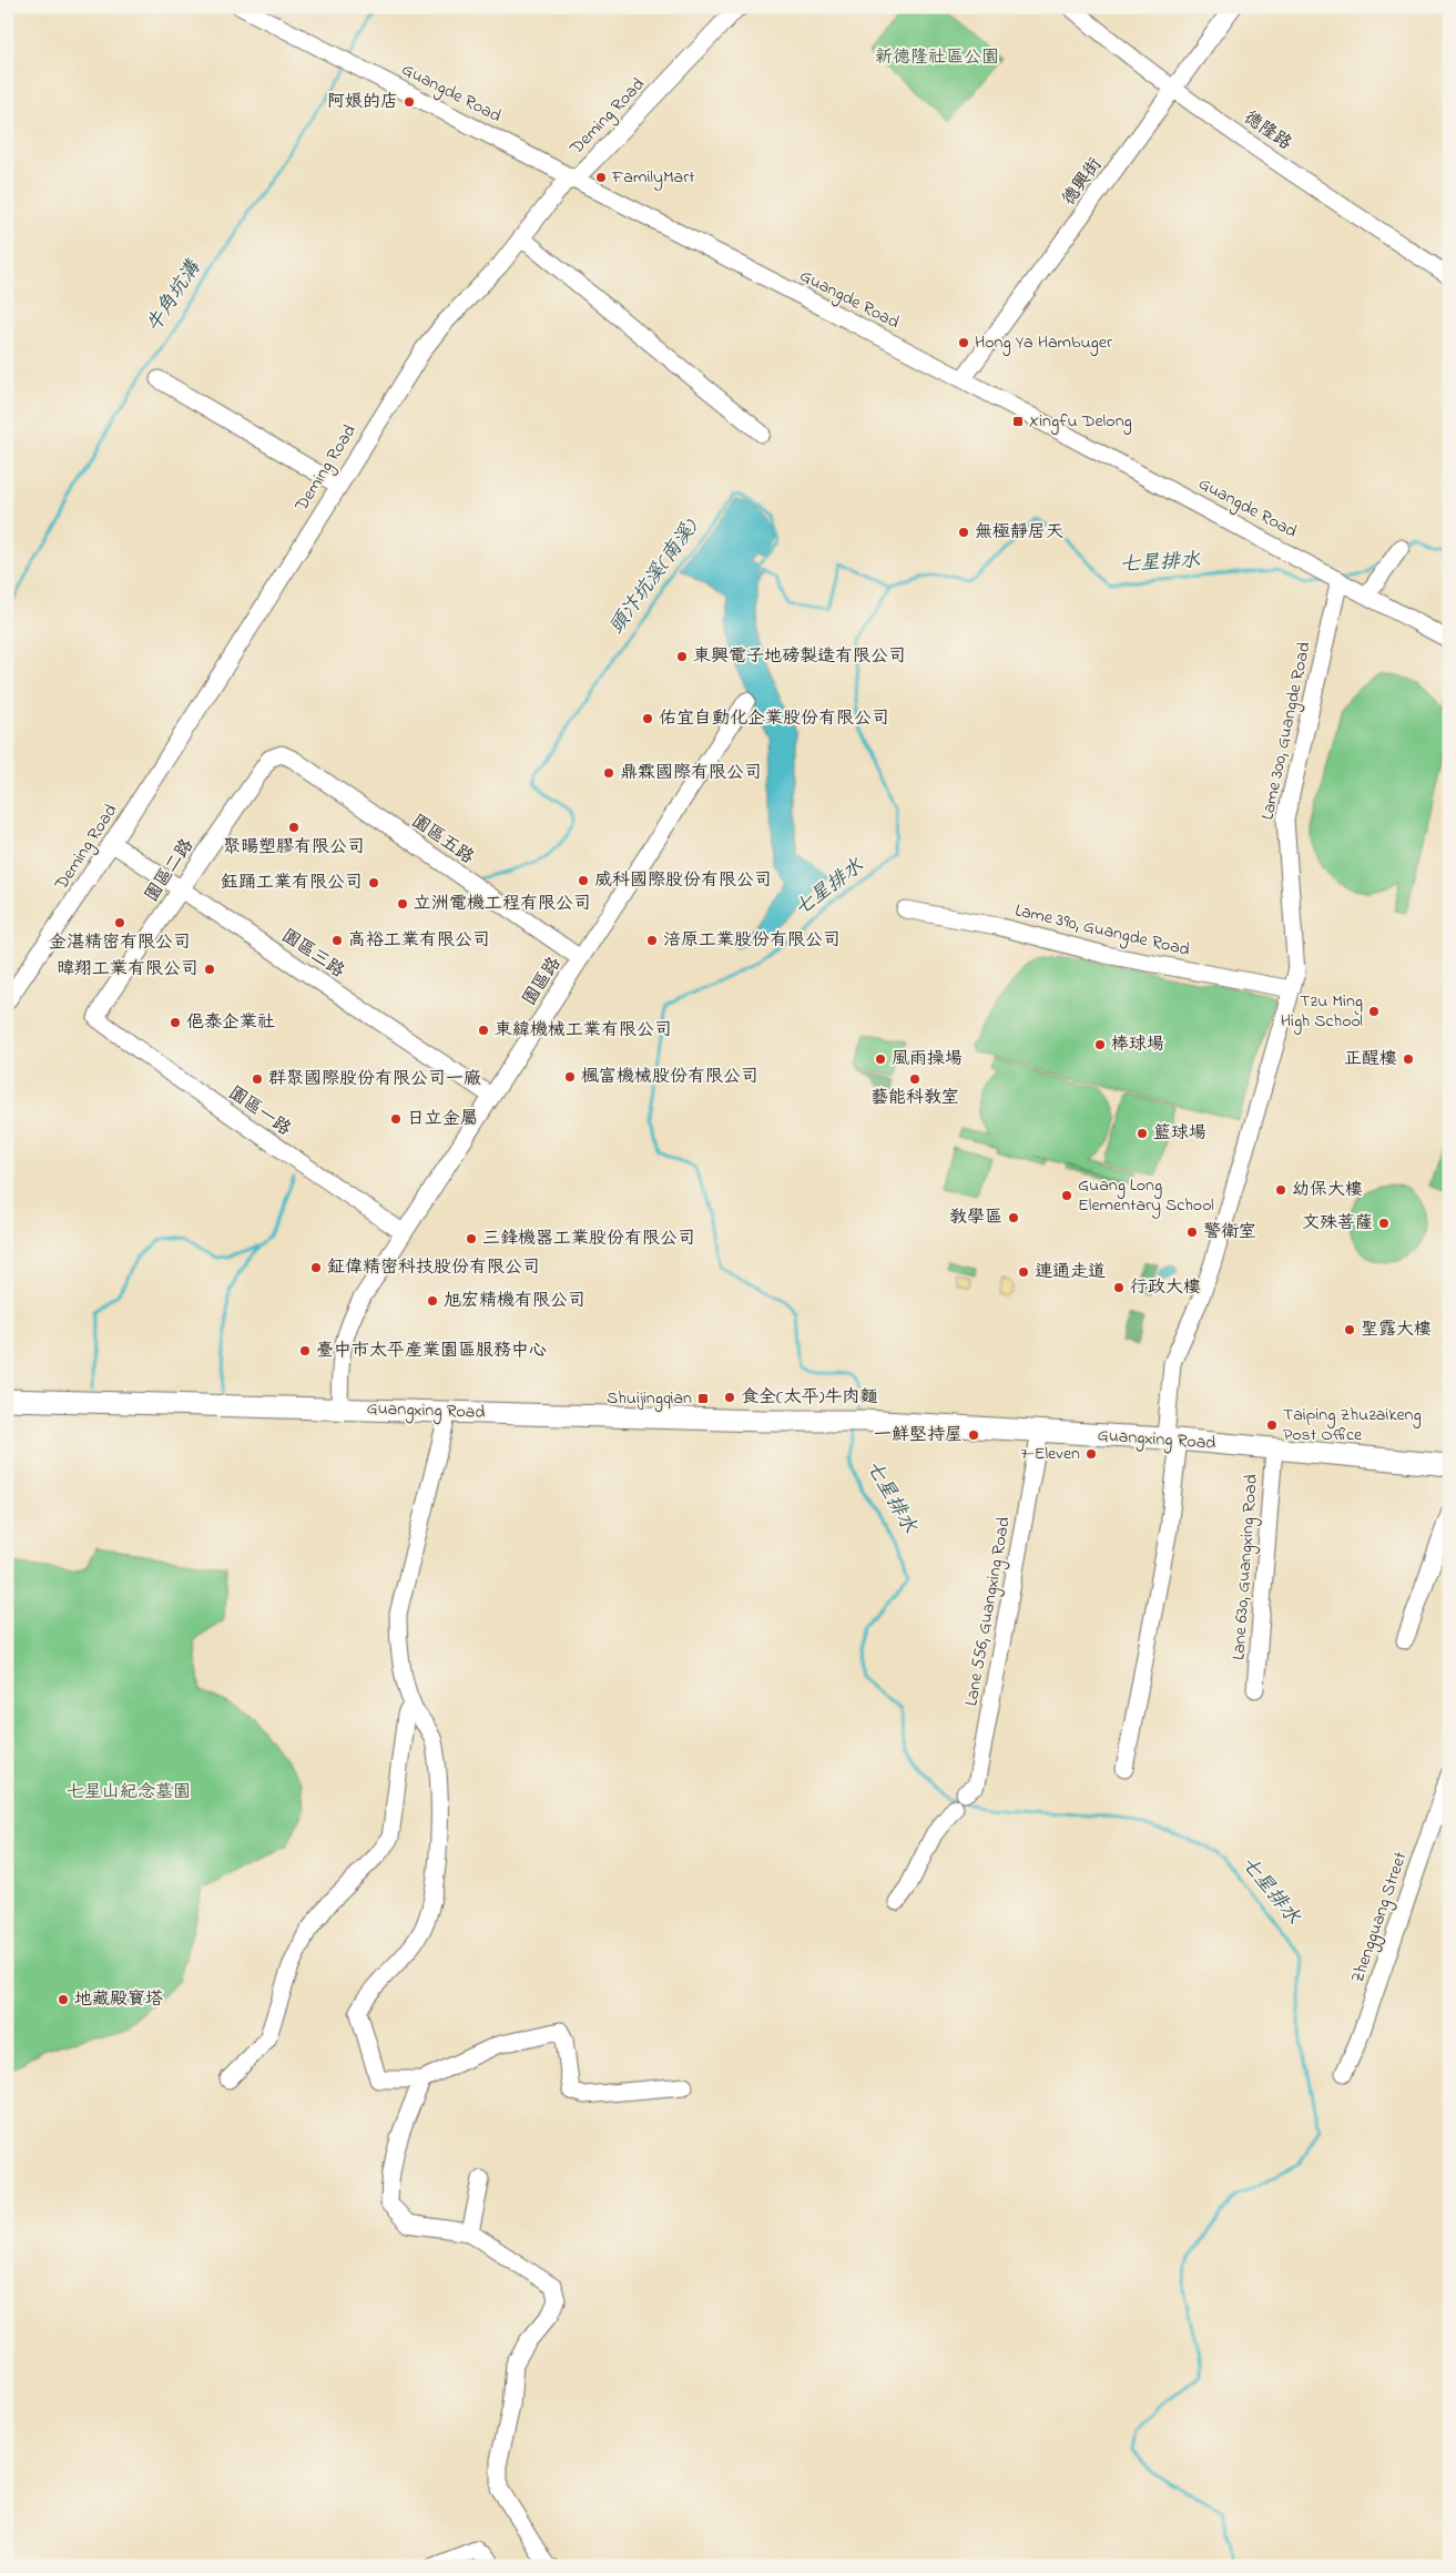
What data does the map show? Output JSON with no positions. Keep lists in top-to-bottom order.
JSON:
{
  "streets": {
    "main road": ["Guangxing Road"],
    "street": [
      "Guangde Road",
      "Deming Road",
      "德隆路",
      "德興街",
      "Lame 300, Guangde Road",
      "園區五路",
      "園區二路",
      "Lame 390, Guangde Road",
      "園區三路",
      "園區路",
      "園區一路",
      "Lane 630, Guangxing Road",
      "Lane 556, Guangxing Road",
      "Zhengguang Street"
    ]
  },
  "crossings": [
    ["Guangde Road", "Deming Road"],
    ["Guangde Road", "德興街"],
    ["Guangde Road", "Lame 300, Guangde Road"],
    ["Deming Road", "園區三路"],
    ["德隆路", "德興街"],
    ["Lame 300, Guangde Road", "Lame 390, Guangde Road"],
    ["Lame 300, Guangde Road", "Guangxing Road"],
    ["園區五路", "園區二路"],
    ["園區五路", "園區路"],
    ["園區二路", "園區三路"],
    ["園區二路", "園區一路"],
    ["園區三路", "園區路"],
    ["園區路", "園區一路"],
    ["園區路", "Guangxing Road"],
    ["Guangxing Road", "Lane 630, Guangxing Road"],
    ["Guangxing Road", "Lane 556, Guangxing Road"]
  ],
  "water": ["牛角坑溝", "七星排水", "頭汴坑溪(南溪)"],
  "parks": ["新德隆社區公園", "七星山紀念墓園"],
  "places": {
    "other": [
      "阿娘的店",
      "FamilyMart",
      "Hong Ya Hambuger",
      "無極靜居天",
      "東興電子地磅製造有限公司",
      "佑宜自動化企業股份有限公司",
      "鼎霖國際有限公司",
      "聚暘塑膠有限公司",
      "威科國際股份有限公司",
      "鈺踊工業有限公司",
      "立洲電機工程有限公司",
      "金湛精密有限公司",
      "高裕工業有限公司",
      "涪原工業股份有限公司",
      "暐翔工業有限公司",
      "Tzu Ming High School",
      "俋泰企業社",
      "東緯機械工業有限公司",
      "棒球場",
      "風雨操場",
      "正醒樓",
      "楓富機械股份有限公司",
      "群聚國際股份有限公司一廠",
      "藝能科教室",
      "日立金屬",
      "籃球場",
      "幼保大樓",
      "Guang Long Elementary School",
      "教學區",
      "文殊菩薩",
      "警衛室",
      "三鋒機器工業股份有限公司",
      "鉦偉精密科技股份有限公司",
      "連通走道",
      "行政大樓",
      "旭宏精機有限公司",
      "聖露大樓",
      "臺中市太平產業園區服務中心",
      "食全(太平)牛肉麵",
      "Taiping Zhuzaikeng Post Office",
      "一鮮堅持屋",
      "7-Eleven",
      "地藏殿寶塔"
    ],
    "transit": ["Xingfu Delong", "Shuijingqian"]
  }
}
